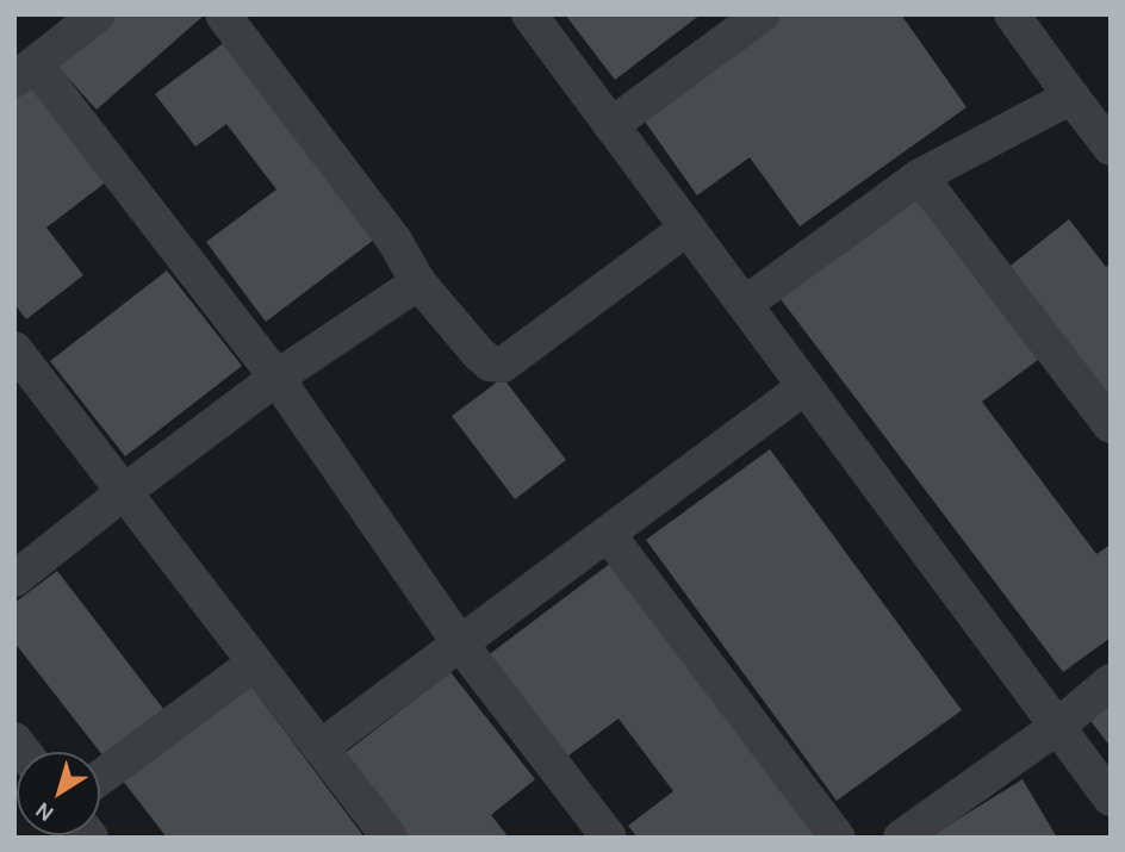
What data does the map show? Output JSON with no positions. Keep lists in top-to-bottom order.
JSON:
{
  "north": "bottom left"
}
